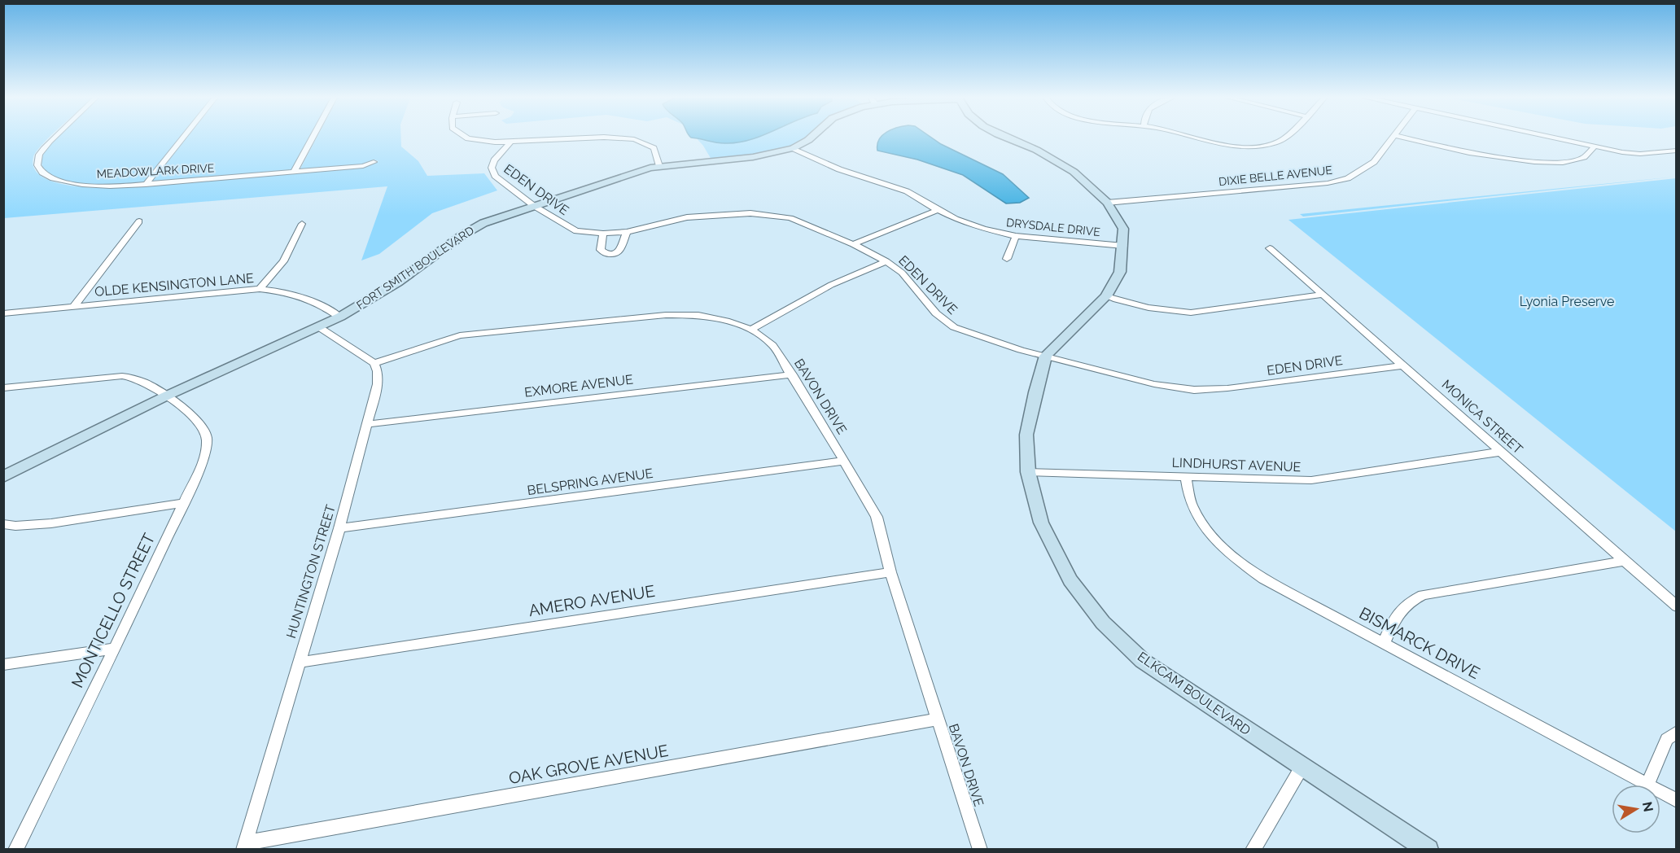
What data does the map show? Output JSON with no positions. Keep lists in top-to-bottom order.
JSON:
{
  "streets": {
    "street": [
      "MEADOWLARK DRIVE",
      "DIXIE BELLE AVENUE",
      "EDEN DRIVE",
      "DRYSDALE DRIVE",
      "FORT SMITH BOULEVARD",
      "OLDE KENSINGTON LANE",
      "EXMORE AVENUE",
      "BAVON DRIVE",
      "MONICA STREET",
      "LINDHURST AVENUE",
      "BELSPRING AVENUE",
      "HUNTINGTON STREET",
      "AMERO AVENUE",
      "MONTICELLO STREET",
      "BISMARCK DRIVE",
      "ELKCAM BOULEVARD",
      "OAK GROVE AVENUE"
    ]
  },
  "crossings": [
    ["DIXIE BELLE AVENUE", "ELKCAM BOULEVARD"],
    ["EDEN DRIVE", "FORT SMITH BOULEVARD"],
    ["EDEN DRIVE", "MONICA STREET"],
    ["EDEN DRIVE", "ELKCAM BOULEVARD"],
    ["DRYSDALE DRIVE", "FORT SMITH BOULEVARD"],
    ["DRYSDALE DRIVE", "ELKCAM BOULEVARD"],
    ["FORT SMITH BOULEVARD", "OLDE KENSINGTON LANE"],
    ["FORT SMITH BOULEVARD", "MONTICELLO STREET"],
    ["EXMORE AVENUE", "BAVON DRIVE"],
    ["EXMORE AVENUE", "HUNTINGTON STREET"],
    ["BAVON DRIVE", "BELSPRING AVENUE"],
    ["BAVON DRIVE", "HUNTINGTON STREET"],
    ["BAVON DRIVE", "AMERO AVENUE"],
    ["BAVON DRIVE", "OAK GROVE AVENUE"],
    ["MONICA STREET", "LINDHURST AVENUE"],
    ["LINDHURST AVENUE", "BISMARCK DRIVE"],
    ["LINDHURST AVENUE", "ELKCAM BOULEVARD"],
    ["BELSPRING AVENUE", "HUNTINGTON STREET"],
    ["HUNTINGTON STREET", "AMERO AVENUE"],
    ["HUNTINGTON STREET", "OAK GROVE AVENUE"]
  ],
  "parks": ["Lyonia Preserve"],
  "north": "right"
}
